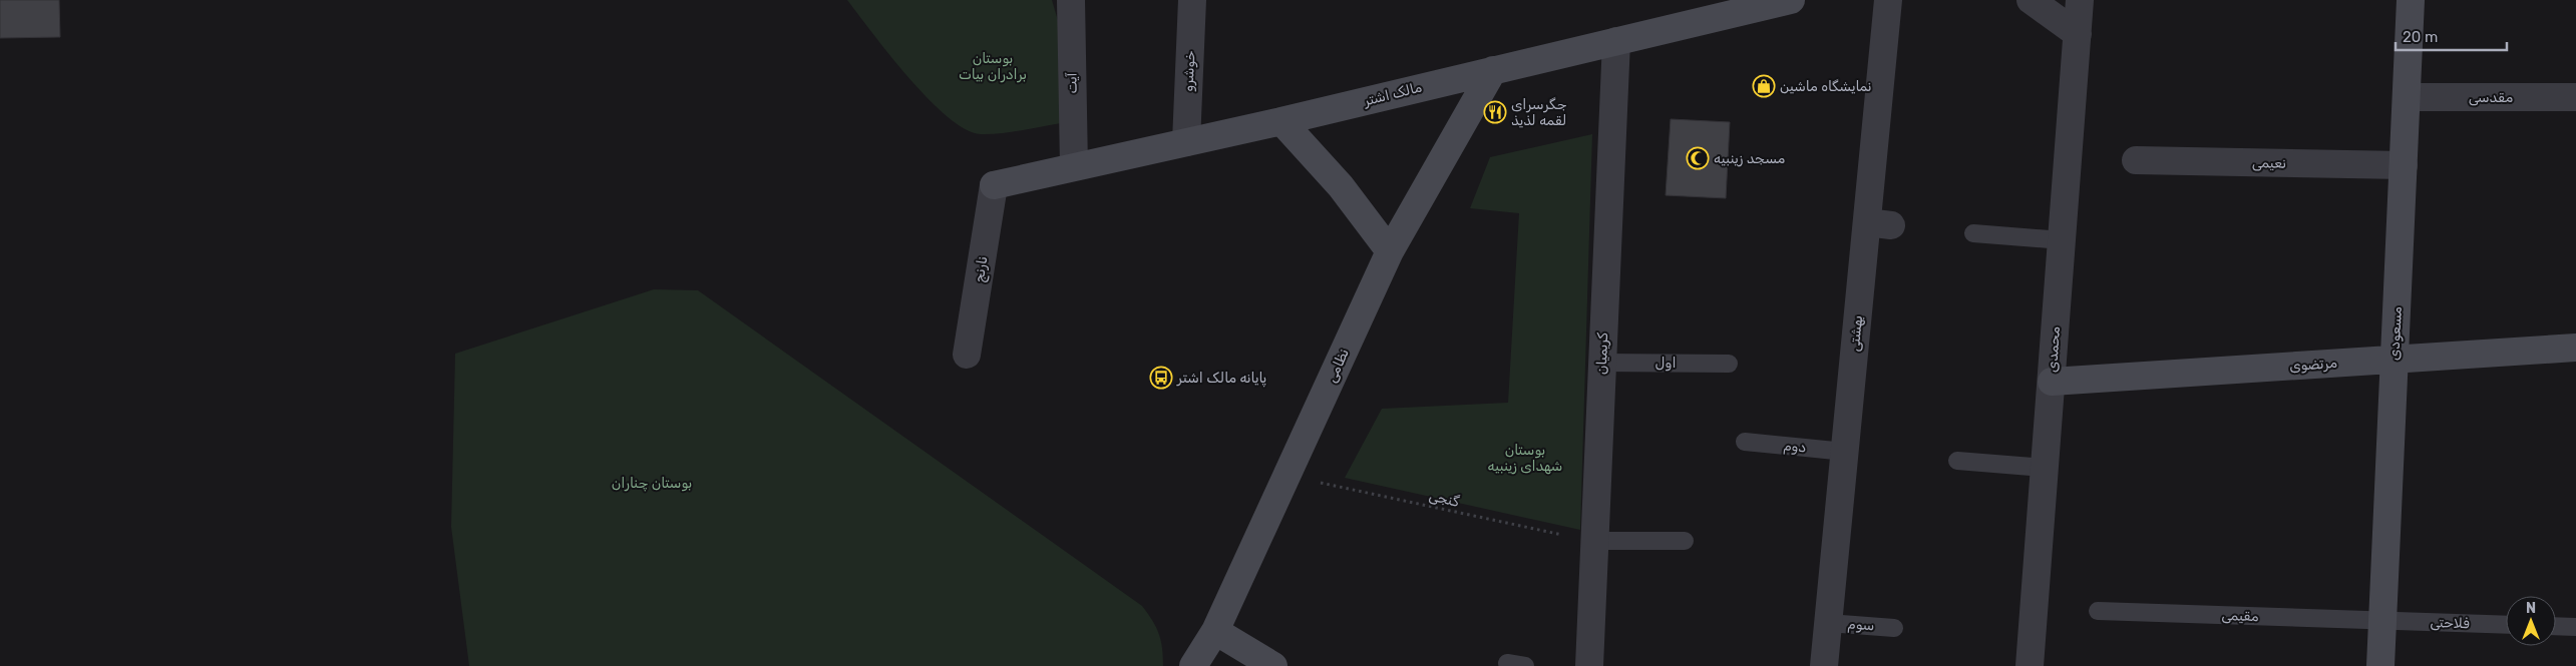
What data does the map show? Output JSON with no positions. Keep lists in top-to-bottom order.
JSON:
{
  "streets": {
    "street": [
      "خوشرو",
      "آیت",
      "مالک اشتر",
      "مقدسی",
      "نعیمی",
      "نارنج",
      "بهشتی",
      "مسعودی",
      "محمدی",
      "کریمیان",
      "مرتضوی",
      "نظامی"
    ],
    "lane": [
      "اول",
      "دوم",
      "مقیمی",
      "فلاحتی",
      "سوم"
    ],
    "path": ["گنجی"]
  },
  "crossings": [
    ["خوشرو", "مالک اشتر"],
    ["آیت", "مالک اشتر"],
    ["مالک اشتر", "نارنج"],
    ["مالک اشتر", "کریمیان"],
    ["مالک اشتر", "نظامی"],
    ["مقدسی", "مسعودی"],
    ["نعیمی", "مسعودی"],
    ["بهشتی", "دوم"],
    ["بهشتی", "سوم"],
    ["مسعودی", "مرتضوی"],
    ["مسعودی", "مقیمی"],
    ["مسعودی", "فلاحتی"],
    ["محمدی", "مرتضوی"],
    ["کریمیان", "اول"],
    ["کریمیان", "گنجی"],
    ["نظامی", "گنجی"],
    ["مقیمی", "فلاحتی"]
  ],
  "parks": ["بوستان برادران بیات", "بوستان شهدای زینبیه", "بوستان چناران"],
  "places": {
    "shop": ["نمایشگاه ماشین"],
    "restaurant": ["جگرسرای لقمه لذیذ"],
    "mosque": ["مسجد زینبیه"],
    "bus stop": ["پایانه مالک اشتر"]
  },
  "scale_bar": "20 m",
  "north": "top"
}
